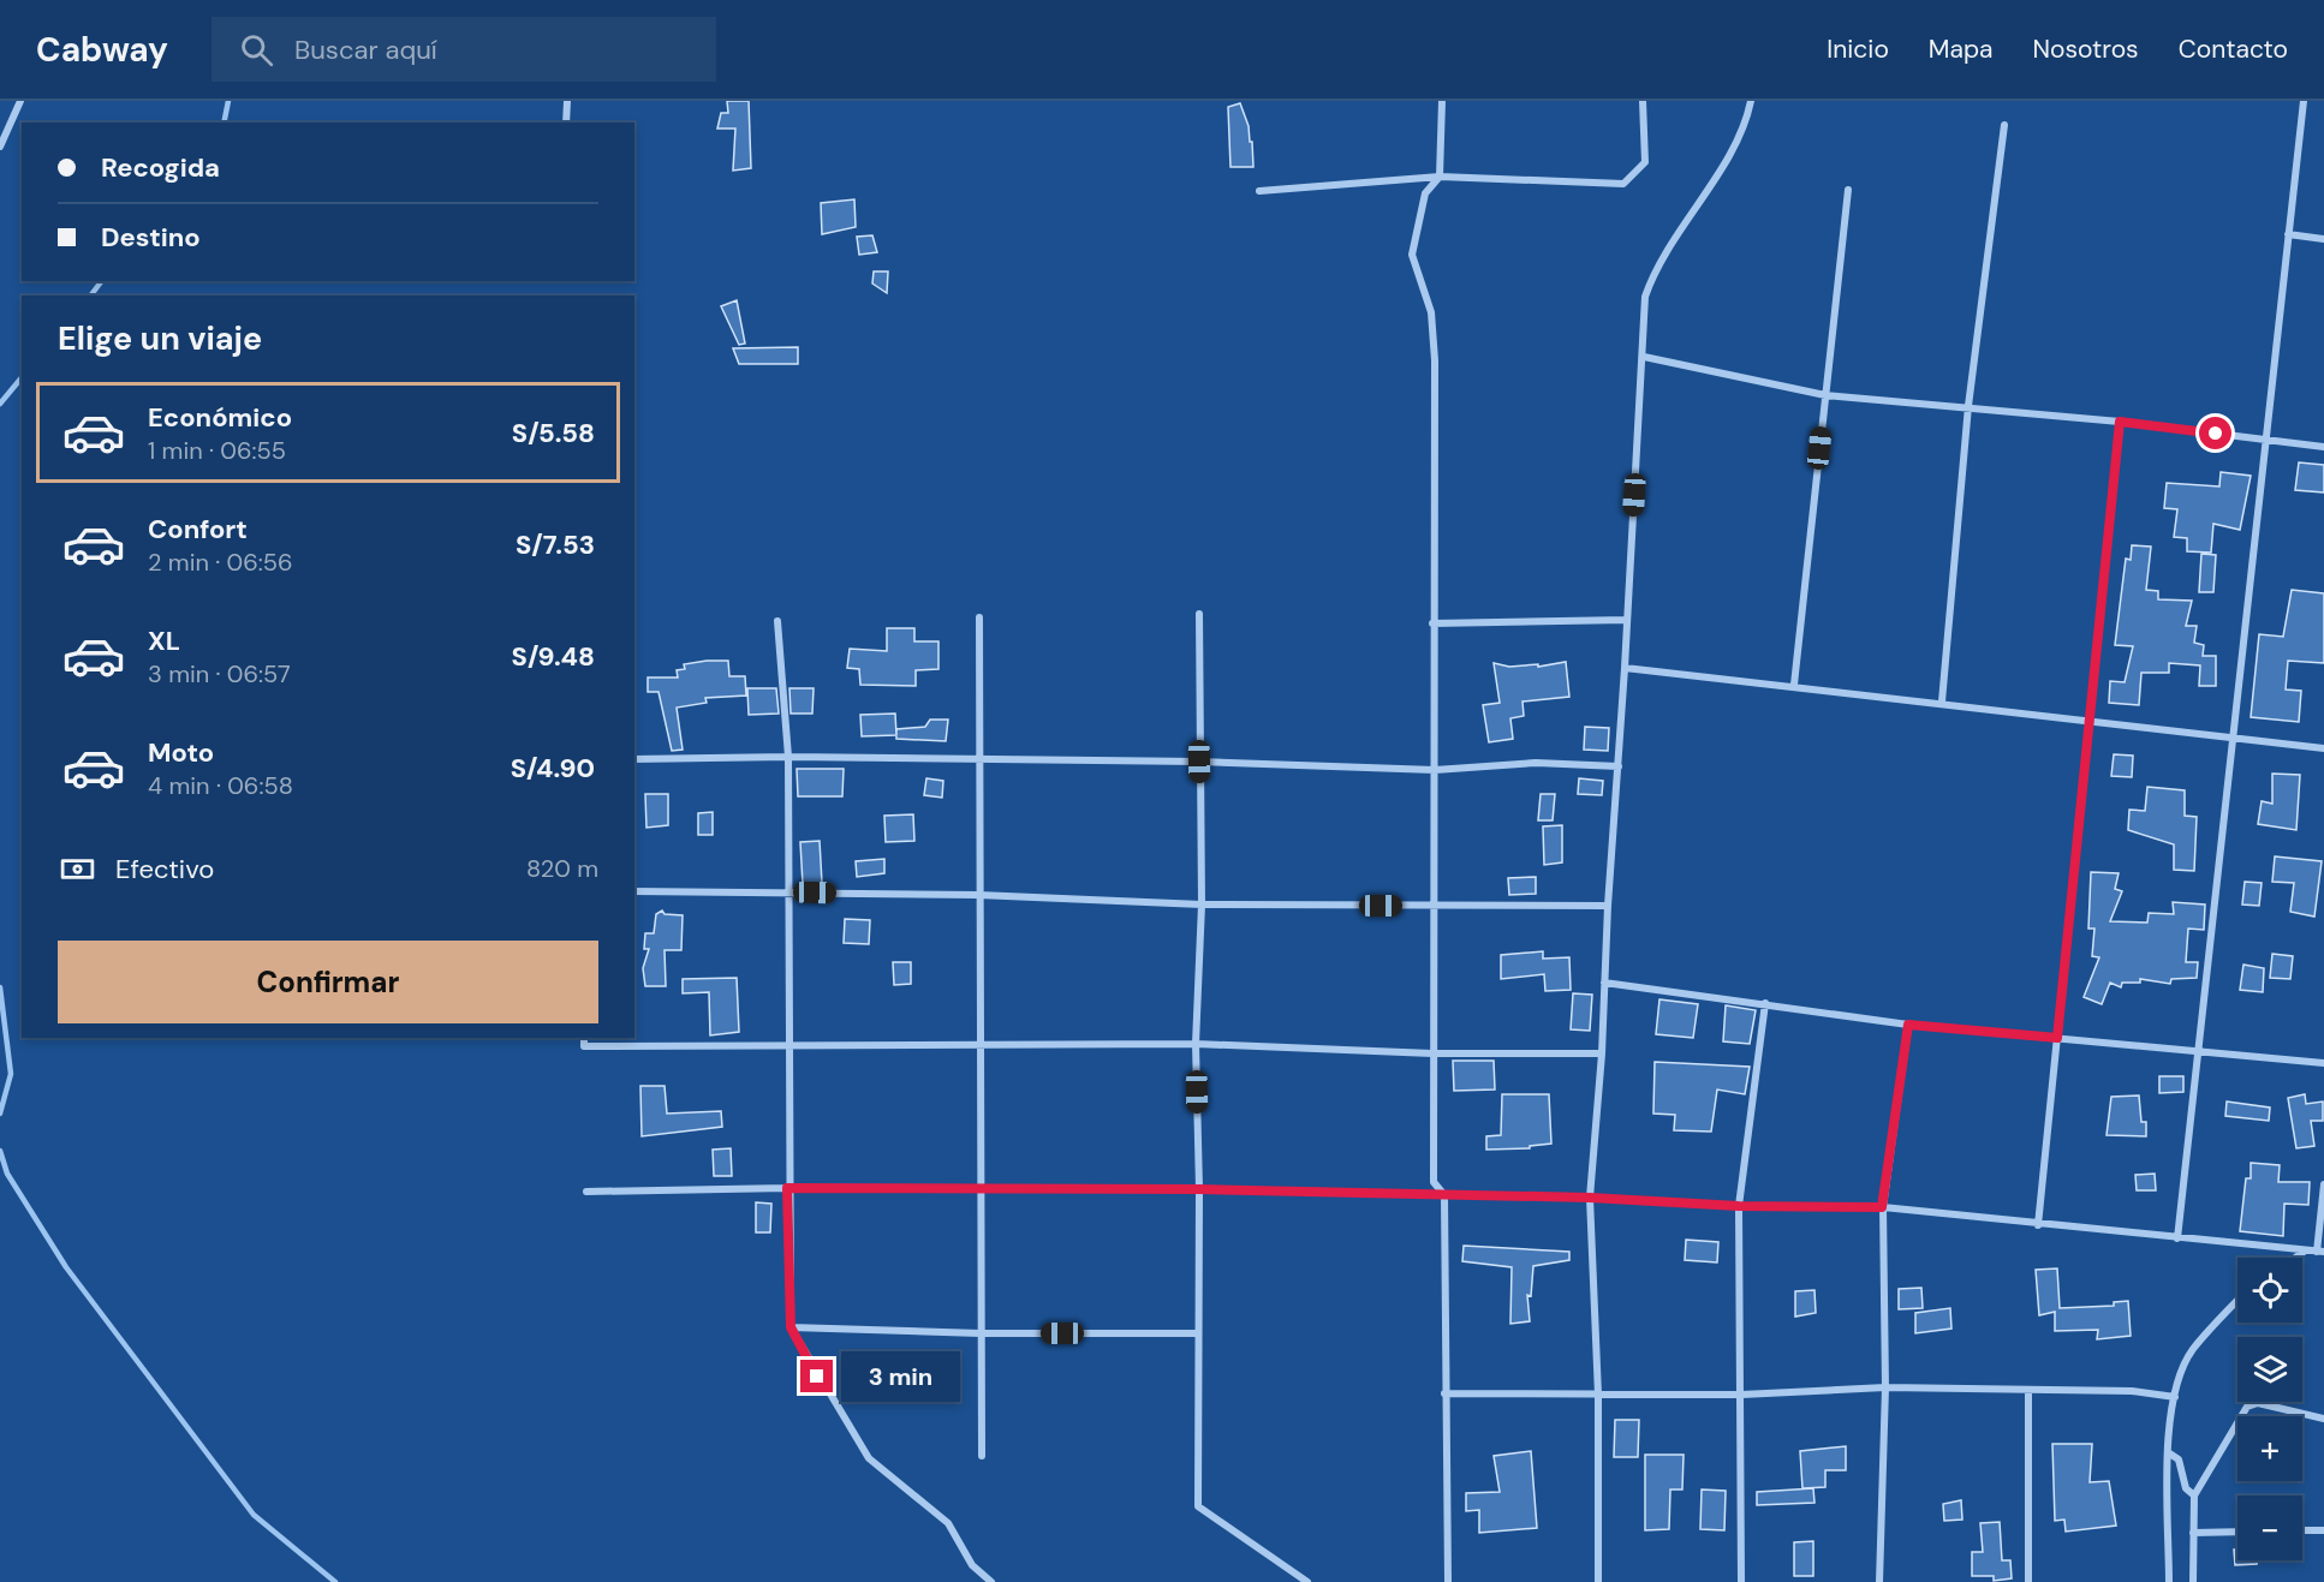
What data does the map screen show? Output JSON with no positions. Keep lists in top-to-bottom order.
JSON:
{
  "page": {
    "header": "Cabway",
    "search": "Buscar aquí",
    "nav": [
      "Inicio",
      "Mapa",
      "Nosotros",
      "Contacto"
    ],
    "banner": ["Recogida", "Destino"],
    "heading": "Elige un viaje",
    "list": [
      {
        "name": "Económico",
        "note": "1 min · 06:55",
        "value": "S/5.58"
      },
      {
        "name": "Confort",
        "note": "2 min · 06:56",
        "value": "S/7.53"
      },
      {
        "name": "XL",
        "note": "3 min · 06:57",
        "value": "S/9.48"
      },
      {
        "name": "Moto",
        "note": "4 min · 06:58",
        "value": "S/4.90"
      }
    ],
    "pay": ["Efectivo", "820 m"],
    "buttons": "Confirmar",
    "map_buttons": ["+", "−"],
    "bubble": "3 min"
  }
}
